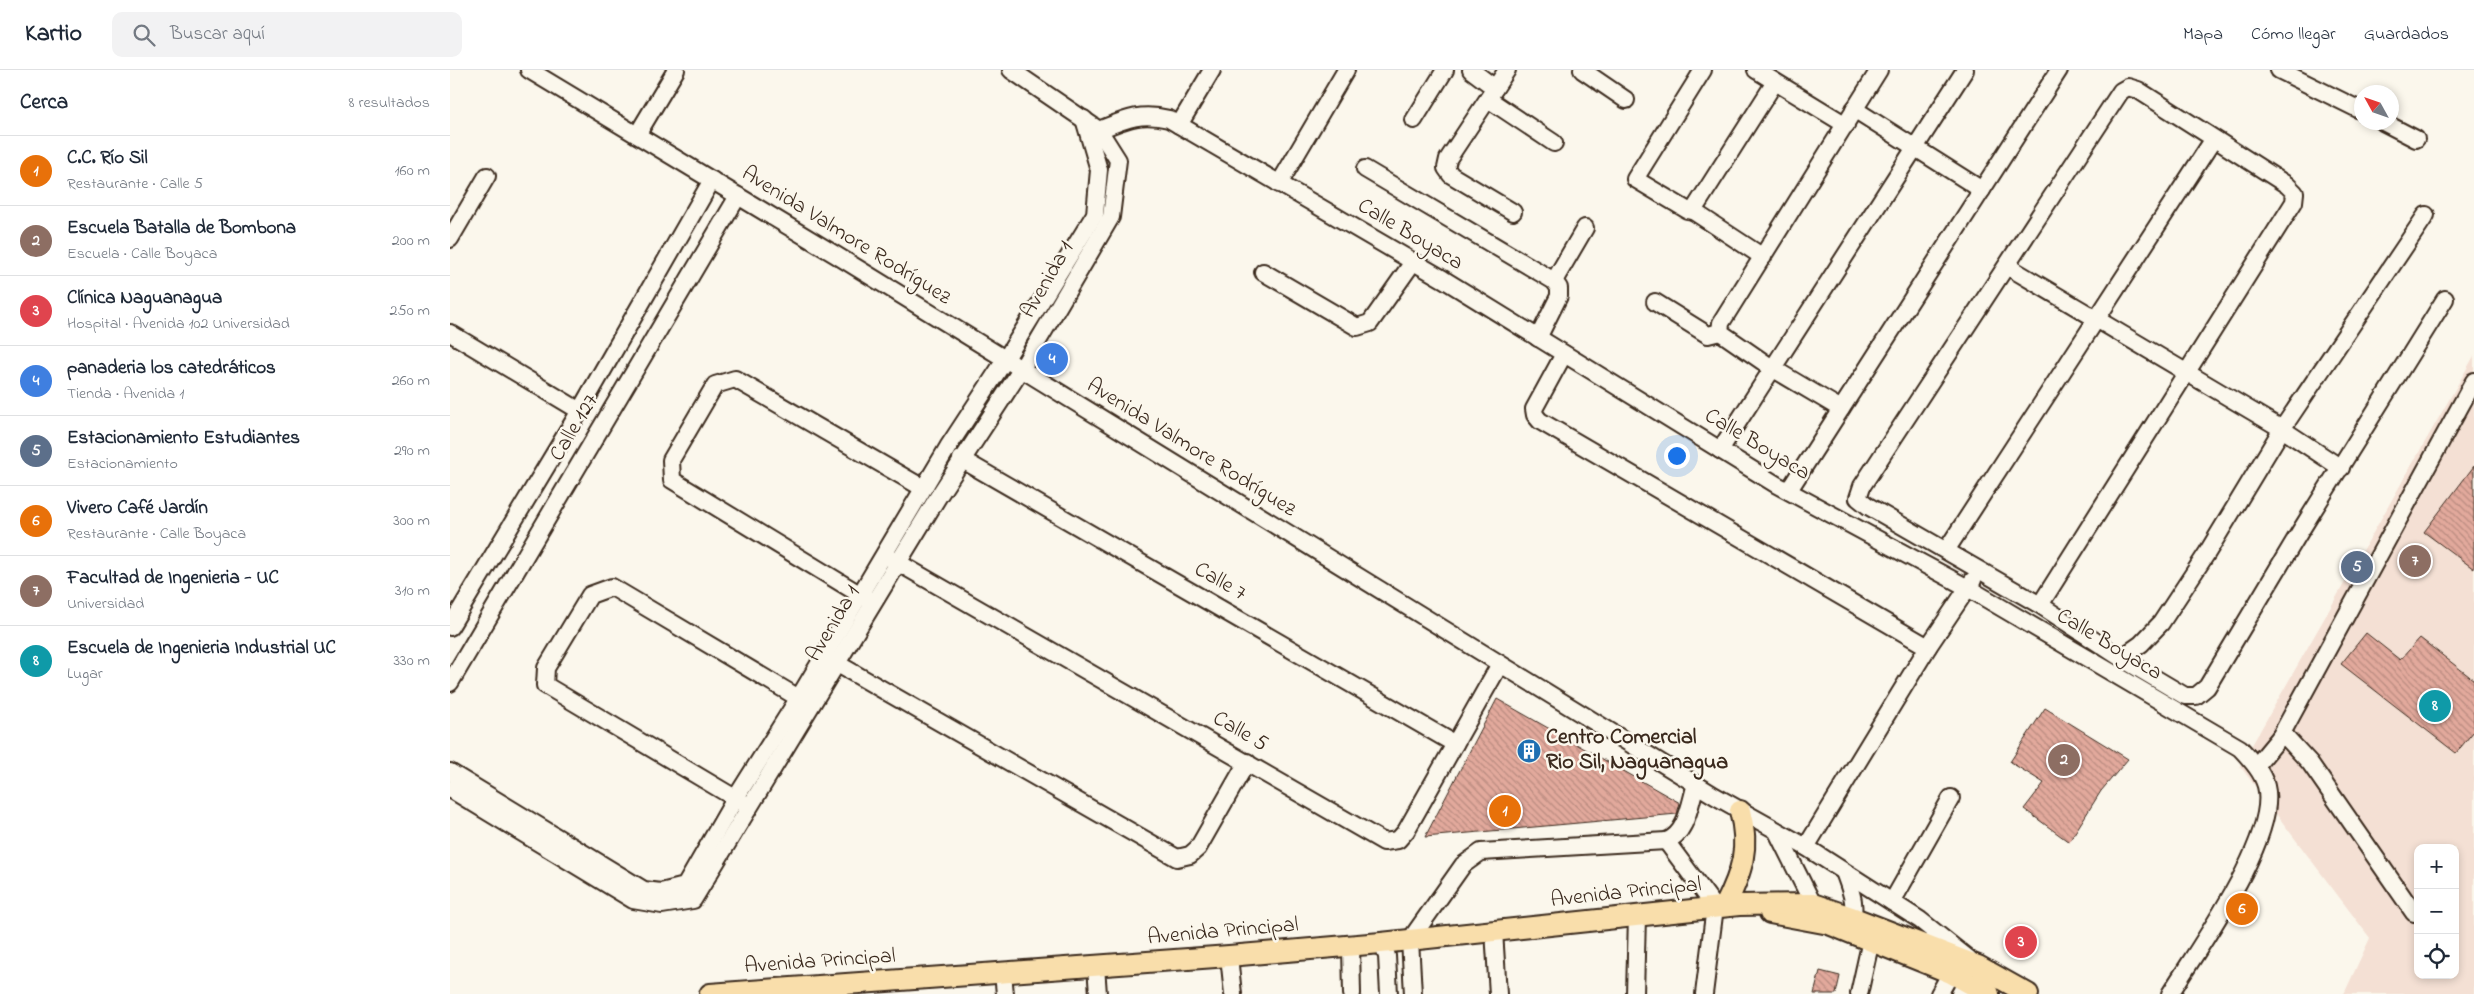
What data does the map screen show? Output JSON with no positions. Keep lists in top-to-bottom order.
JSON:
{
  "streets": {
    "main road": ["Avenida Principal"],
    "street": [
      "Calle Boyaca",
      "Avenida Valmore Rodríguez",
      "Avenida 1",
      "Calle 127",
      "Calle 7",
      "Calle 5"
    ]
  },
  "crossings": [
    ["Calle Boyaca", "Avenida 1"],
    ["Avenida Valmore Rodríguez", "Avenida 1"],
    ["Avenida Valmore Rodríguez", "Calle 127"],
    ["Avenida Valmore Rodríguez", "Calle 5"],
    ["Avenida 1", "Calle 7"],
    ["Avenida 1", "Calle 5"],
    ["Calle 7", "Calle 5"]
  ],
  "places": {
    "building": ["Centro Comercial Rio Sil, Naguanagua"]
  },
  "north": "top left",
  "page": {
    "header": "Kartio",
    "search": "Buscar aquí",
    "nav": ["Mapa", "Cómo llegar", "Guardados"],
    "heading": ["Cerca", "8 resultados"],
    "list": [
      {
        "mark": "1",
        "name": "C.C. Río Sil",
        "note": "Restaurante · Calle 5",
        "value": "160 m"
      },
      {
        "mark": "2",
        "name": "Escuela Batalla de Bombona",
        "note": "Escuela · Calle Boyaca",
        "value": "200 m"
      },
      {
        "mark": "3",
        "name": "Clínica Naguanagua",
        "note": "Hospital · Avenida 102 Universidad",
        "value": "250 m"
      },
      {
        "mark": "4",
        "name": "panaderia los catedráticos",
        "note": "Tienda · Avenida 1",
        "value": "260 m"
      },
      {
        "mark": "5",
        "name": "Estacionamiento Estudiantes",
        "note": "Estacionamiento",
        "value": "290 m"
      },
      {
        "mark": "6",
        "name": "Vivero Café Jardín",
        "note": "Restaurante · Calle Boyaca",
        "value": "300 m"
      },
      {
        "mark": "7",
        "name": "Facultad de Ingenieria - UC",
        "note": "Universidad",
        "value": "310 m"
      },
      {
        "mark": "8",
        "name": "Escuela de Ingenieria Industrial UC",
        "note": "Lugar",
        "value": "330 m"
      }
    ],
    "pins": [
      "4",
      "7",
      "5",
      "8",
      "2",
      "1",
      "6",
      "3"
    ],
    "map_buttons": ["+", "−"]
  }
}
